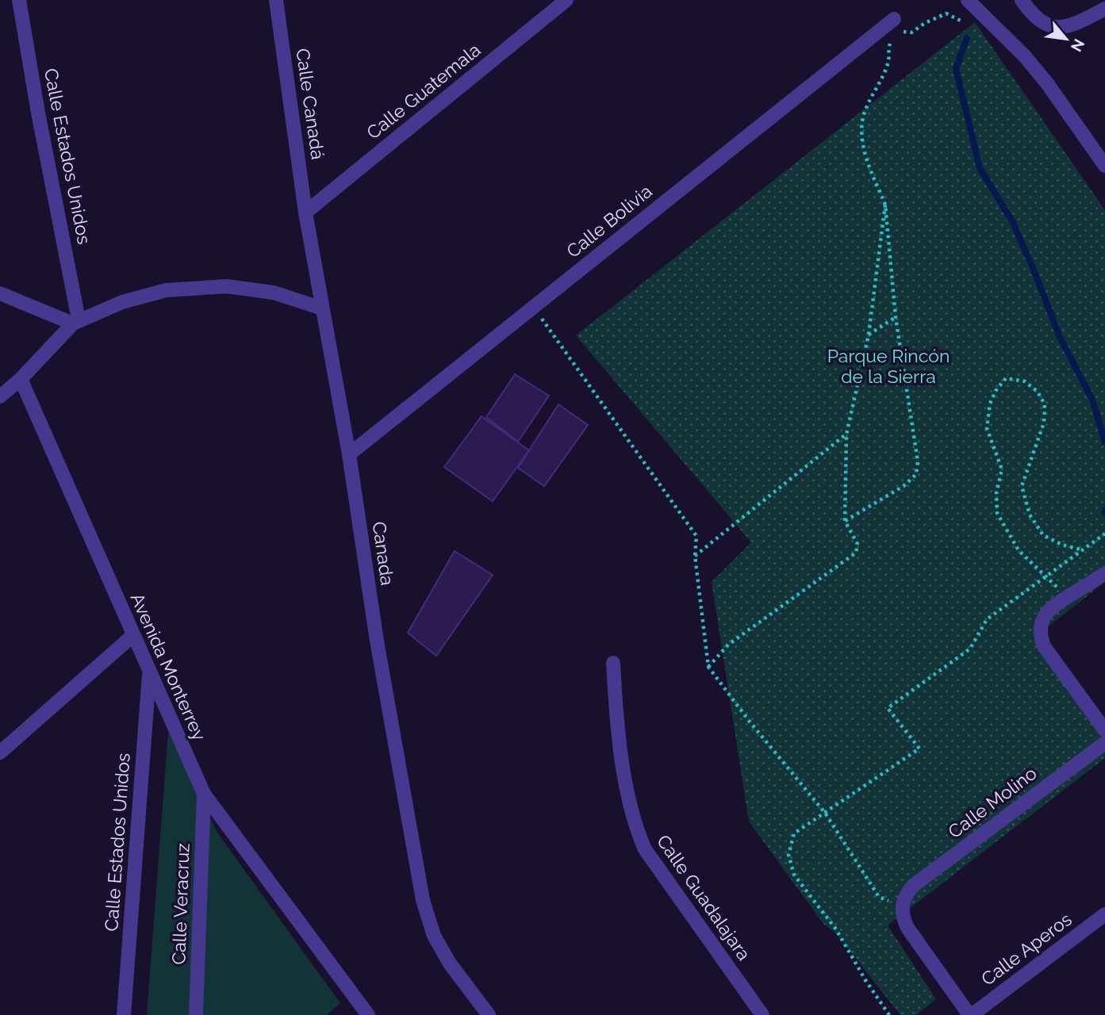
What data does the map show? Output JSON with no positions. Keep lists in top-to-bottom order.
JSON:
{
  "streets": {
    "street": [
      "Calle Guatemala",
      "Calle Canadá",
      "Calle Estados Unidos",
      "Calle Bolivia",
      "Canada",
      "Avenida Monterrey",
      "Calle Molino",
      "Calle Guadalajara",
      "Calle Veracruz",
      "Calle Aperos"
    ]
  },
  "crossings": [
    ["Calle Guatemala", "Calle Canadá"],
    ["Calle Guatemala", "Canada"],
    ["Calle Canadá", "Canada"],
    ["Calle Estados Unidos", "Avenida Monterrey"],
    ["Calle Bolivia", "Canada"],
    ["Avenida Monterrey", "Calle Veracruz"]
  ],
  "parks": ["Parque Rincón de la Sierra"],
  "north": "bottom right"
}
